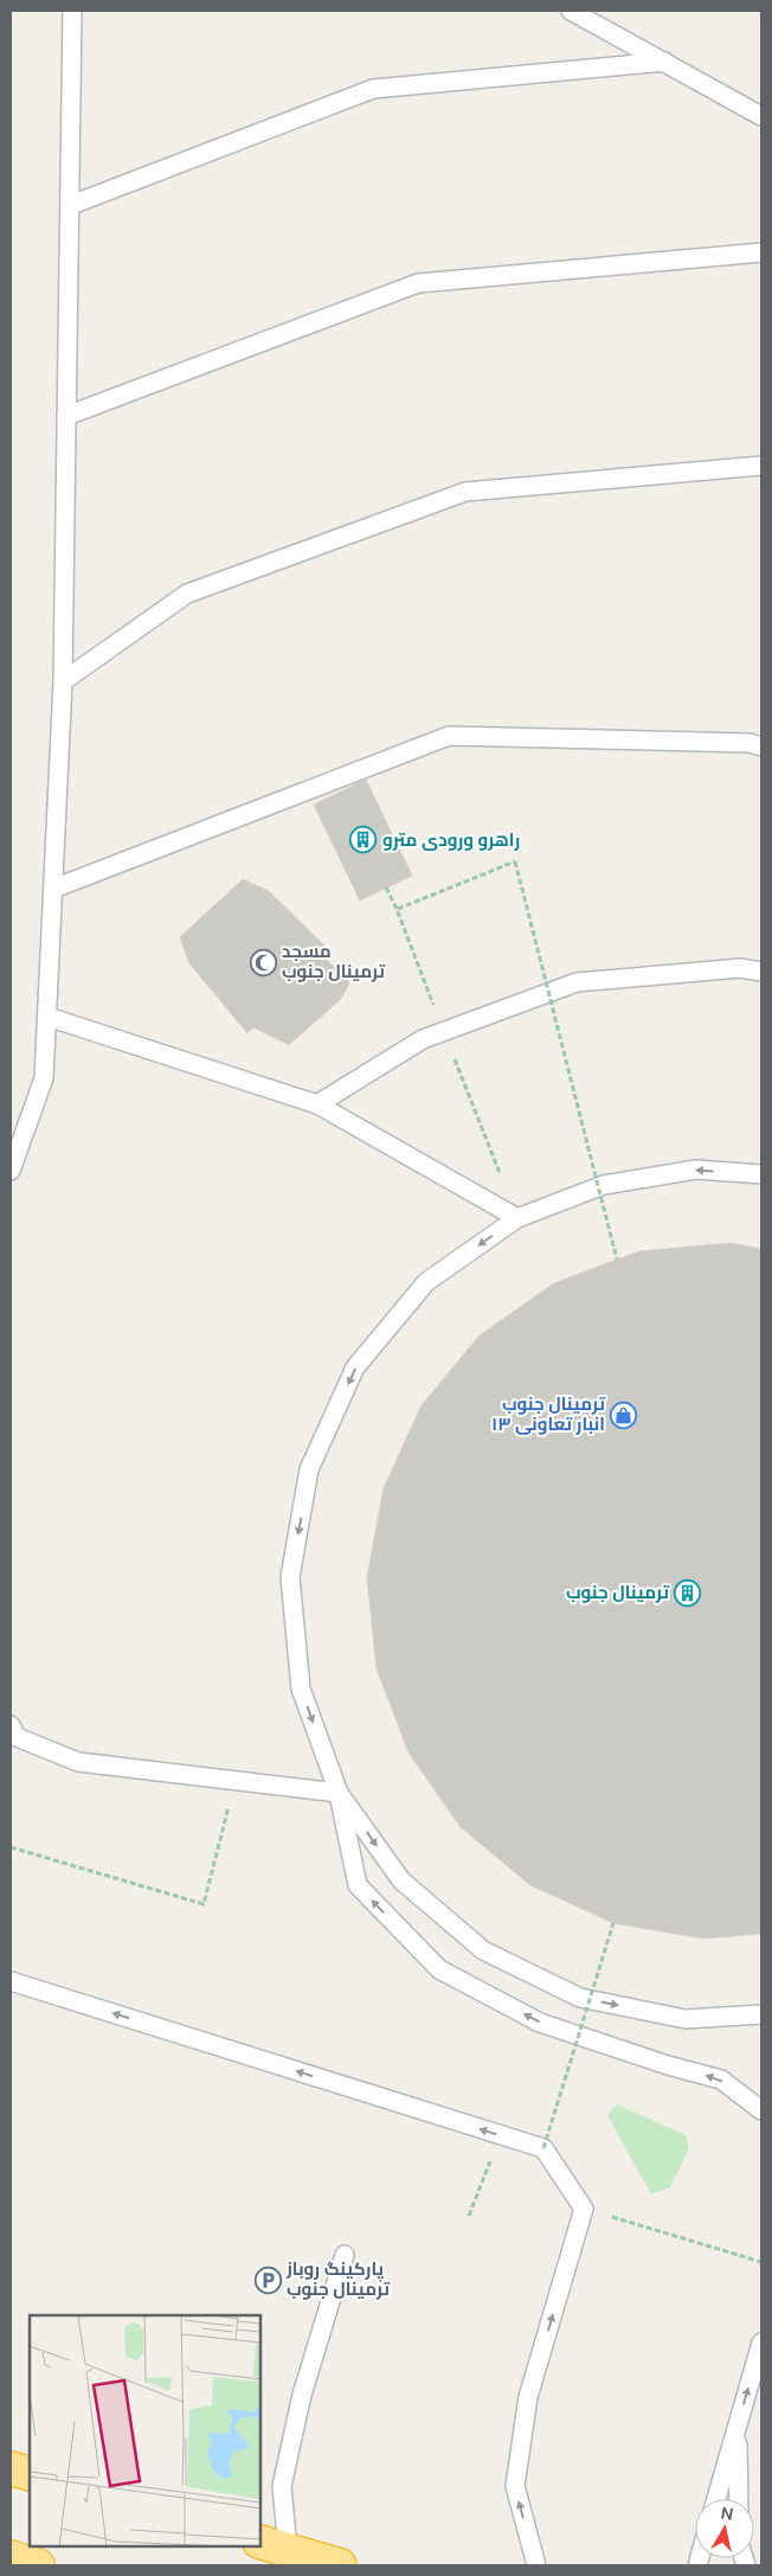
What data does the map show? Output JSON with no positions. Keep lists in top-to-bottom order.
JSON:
{
  "places": {
    "building": ["راهرو ورودی مترو", "ترمینال جنوب"],
    "mosque": ["مسجد ترمینال جنوب"],
    "shop": ["ترمینال جنوب انبار تعاونی ۱۳"],
    "parking": ["پارکینگ روباز ترمینال جنوب"]
  },
  "north": "top"
}
